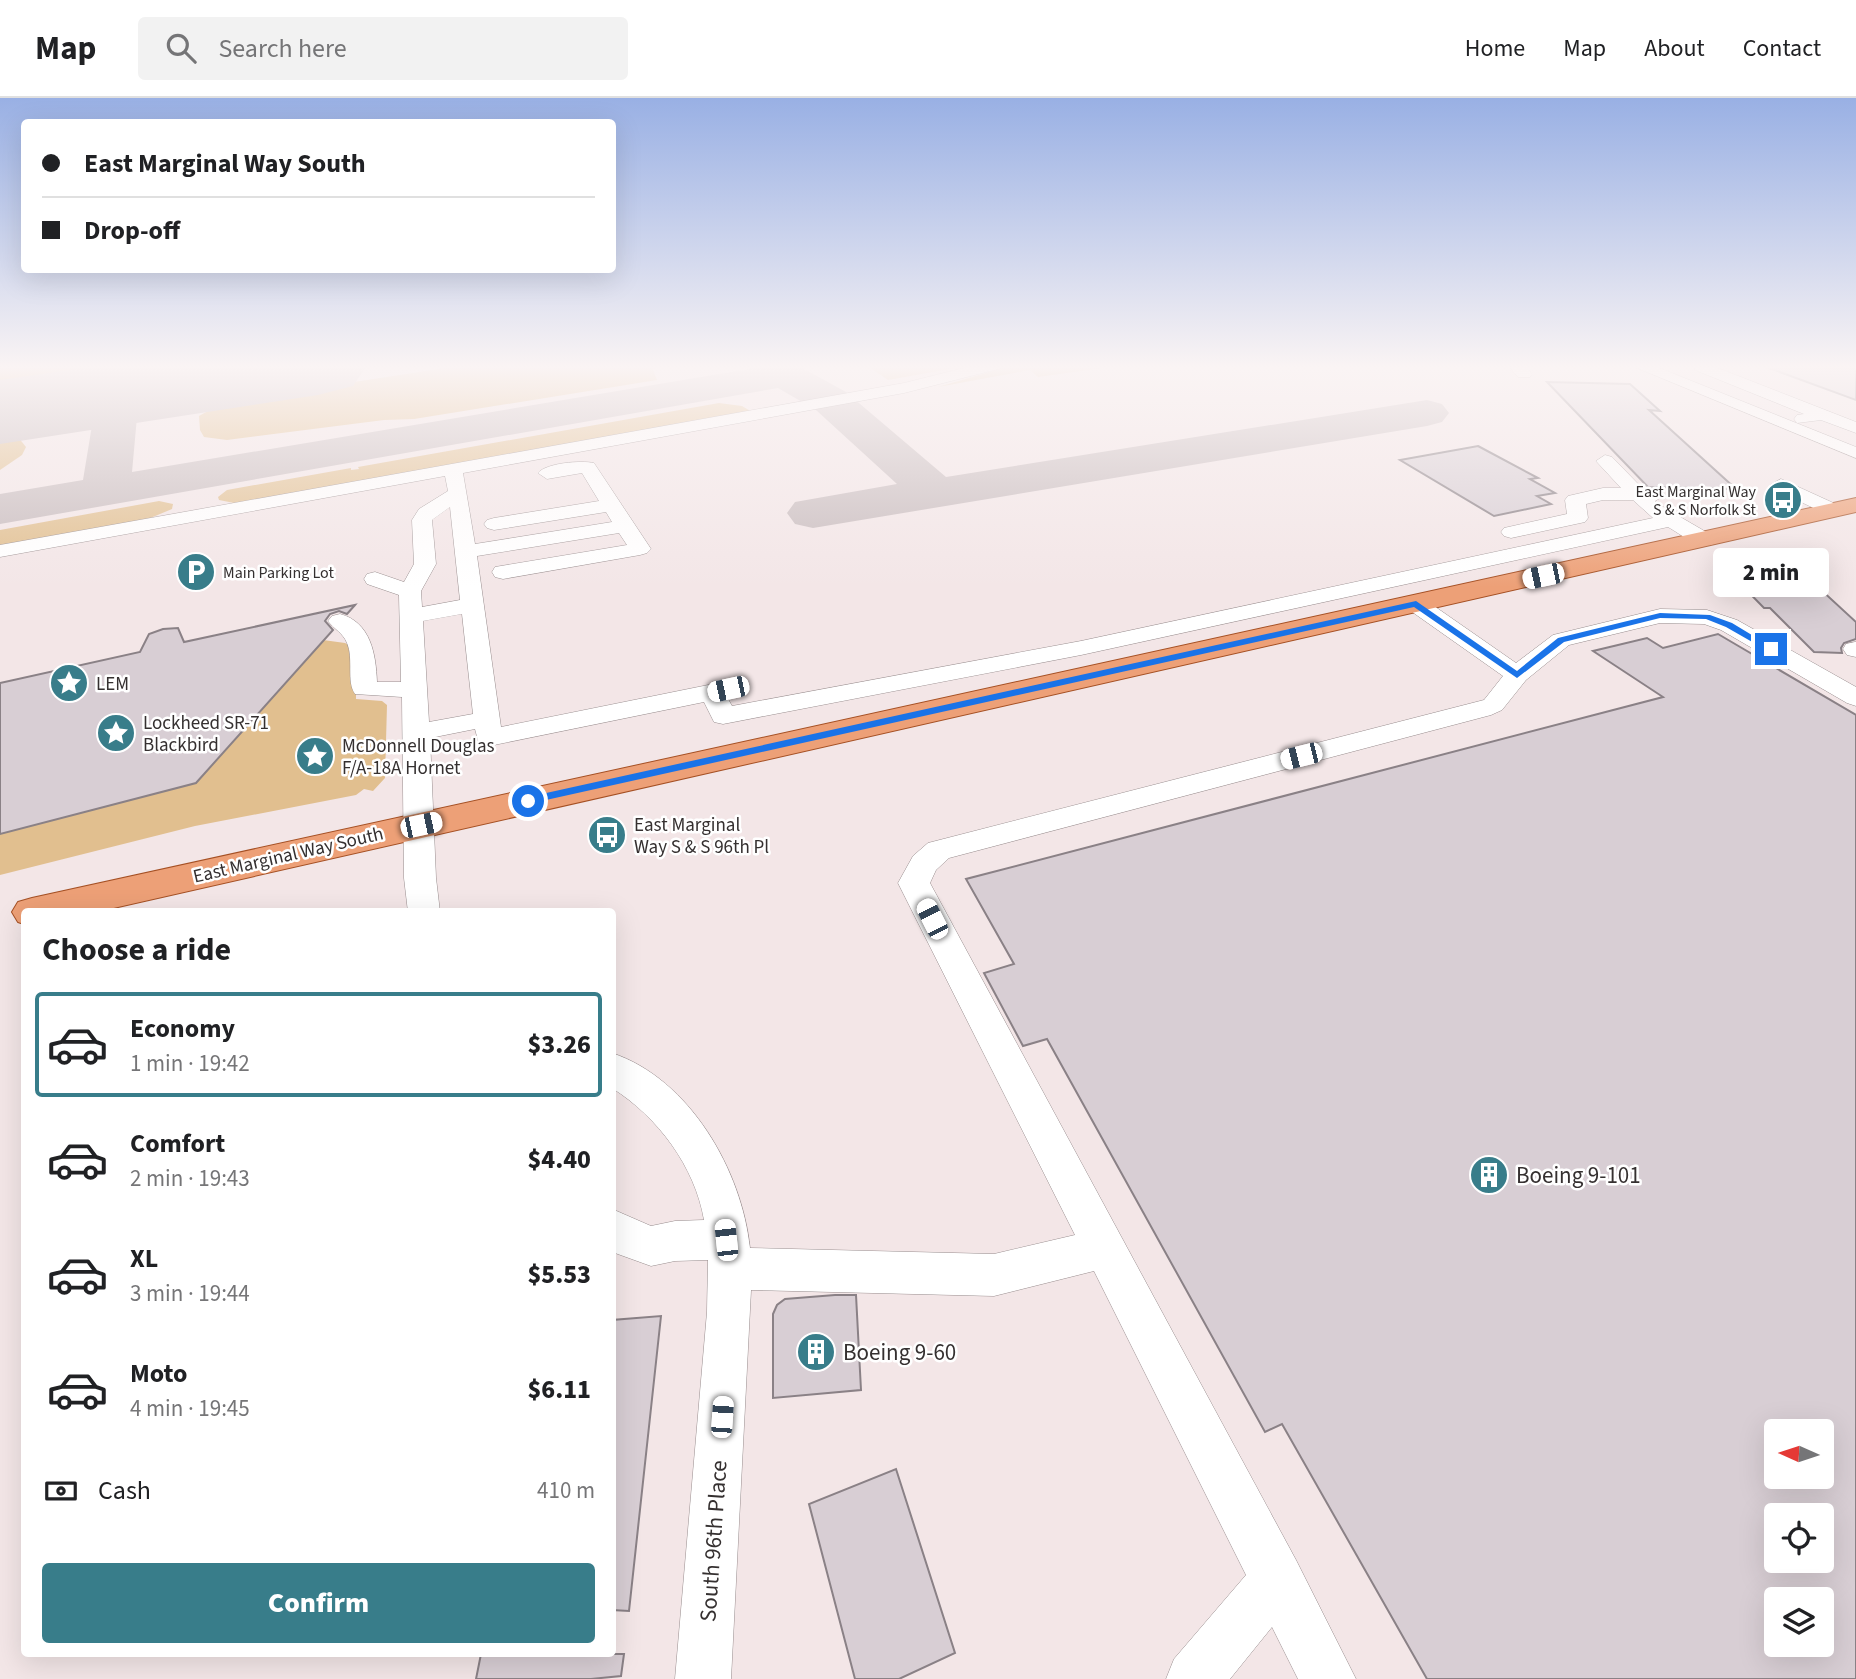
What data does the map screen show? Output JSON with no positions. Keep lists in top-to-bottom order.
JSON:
{
  "streets": {
    "main road": ["East Marginal Way South"],
    "street": ["South 96th Place"]
  },
  "places": {
    "bus stop": ["East Marginal Way S & S Norfolk St", "East Marginal Way S & S 96th Pl"],
    "parking": ["Main Parking Lot"],
    "place": ["LEM", "Lockheed SR-71 Blackbird", "McDonnell Douglas F/A-18A Hornet"],
    "building": ["Boeing 9-101", "Boeing 9-60"]
  },
  "north": "left",
  "page": {
    "header": "Map",
    "search": "Search here",
    "nav": [
      "Home",
      "Map",
      "About",
      "Contact"
    ],
    "banner": ["East Marginal Way South", "Drop-off"],
    "bubble": "2 min",
    "heading": "Choose a ride",
    "list": [
      {
        "name": "Economy",
        "note": "1 min · 19:42",
        "value": "$3.26"
      },
      {
        "name": "Comfort",
        "note": "2 min · 19:43",
        "value": "$4.40"
      },
      {
        "name": "XL",
        "note": "3 min · 19:44",
        "value": "$5.53"
      },
      {
        "name": "Moto",
        "note": "4 min · 19:45",
        "value": "$6.11"
      }
    ],
    "pay": ["Cash", "410 m"],
    "buttons": "Confirm"
  }
}
